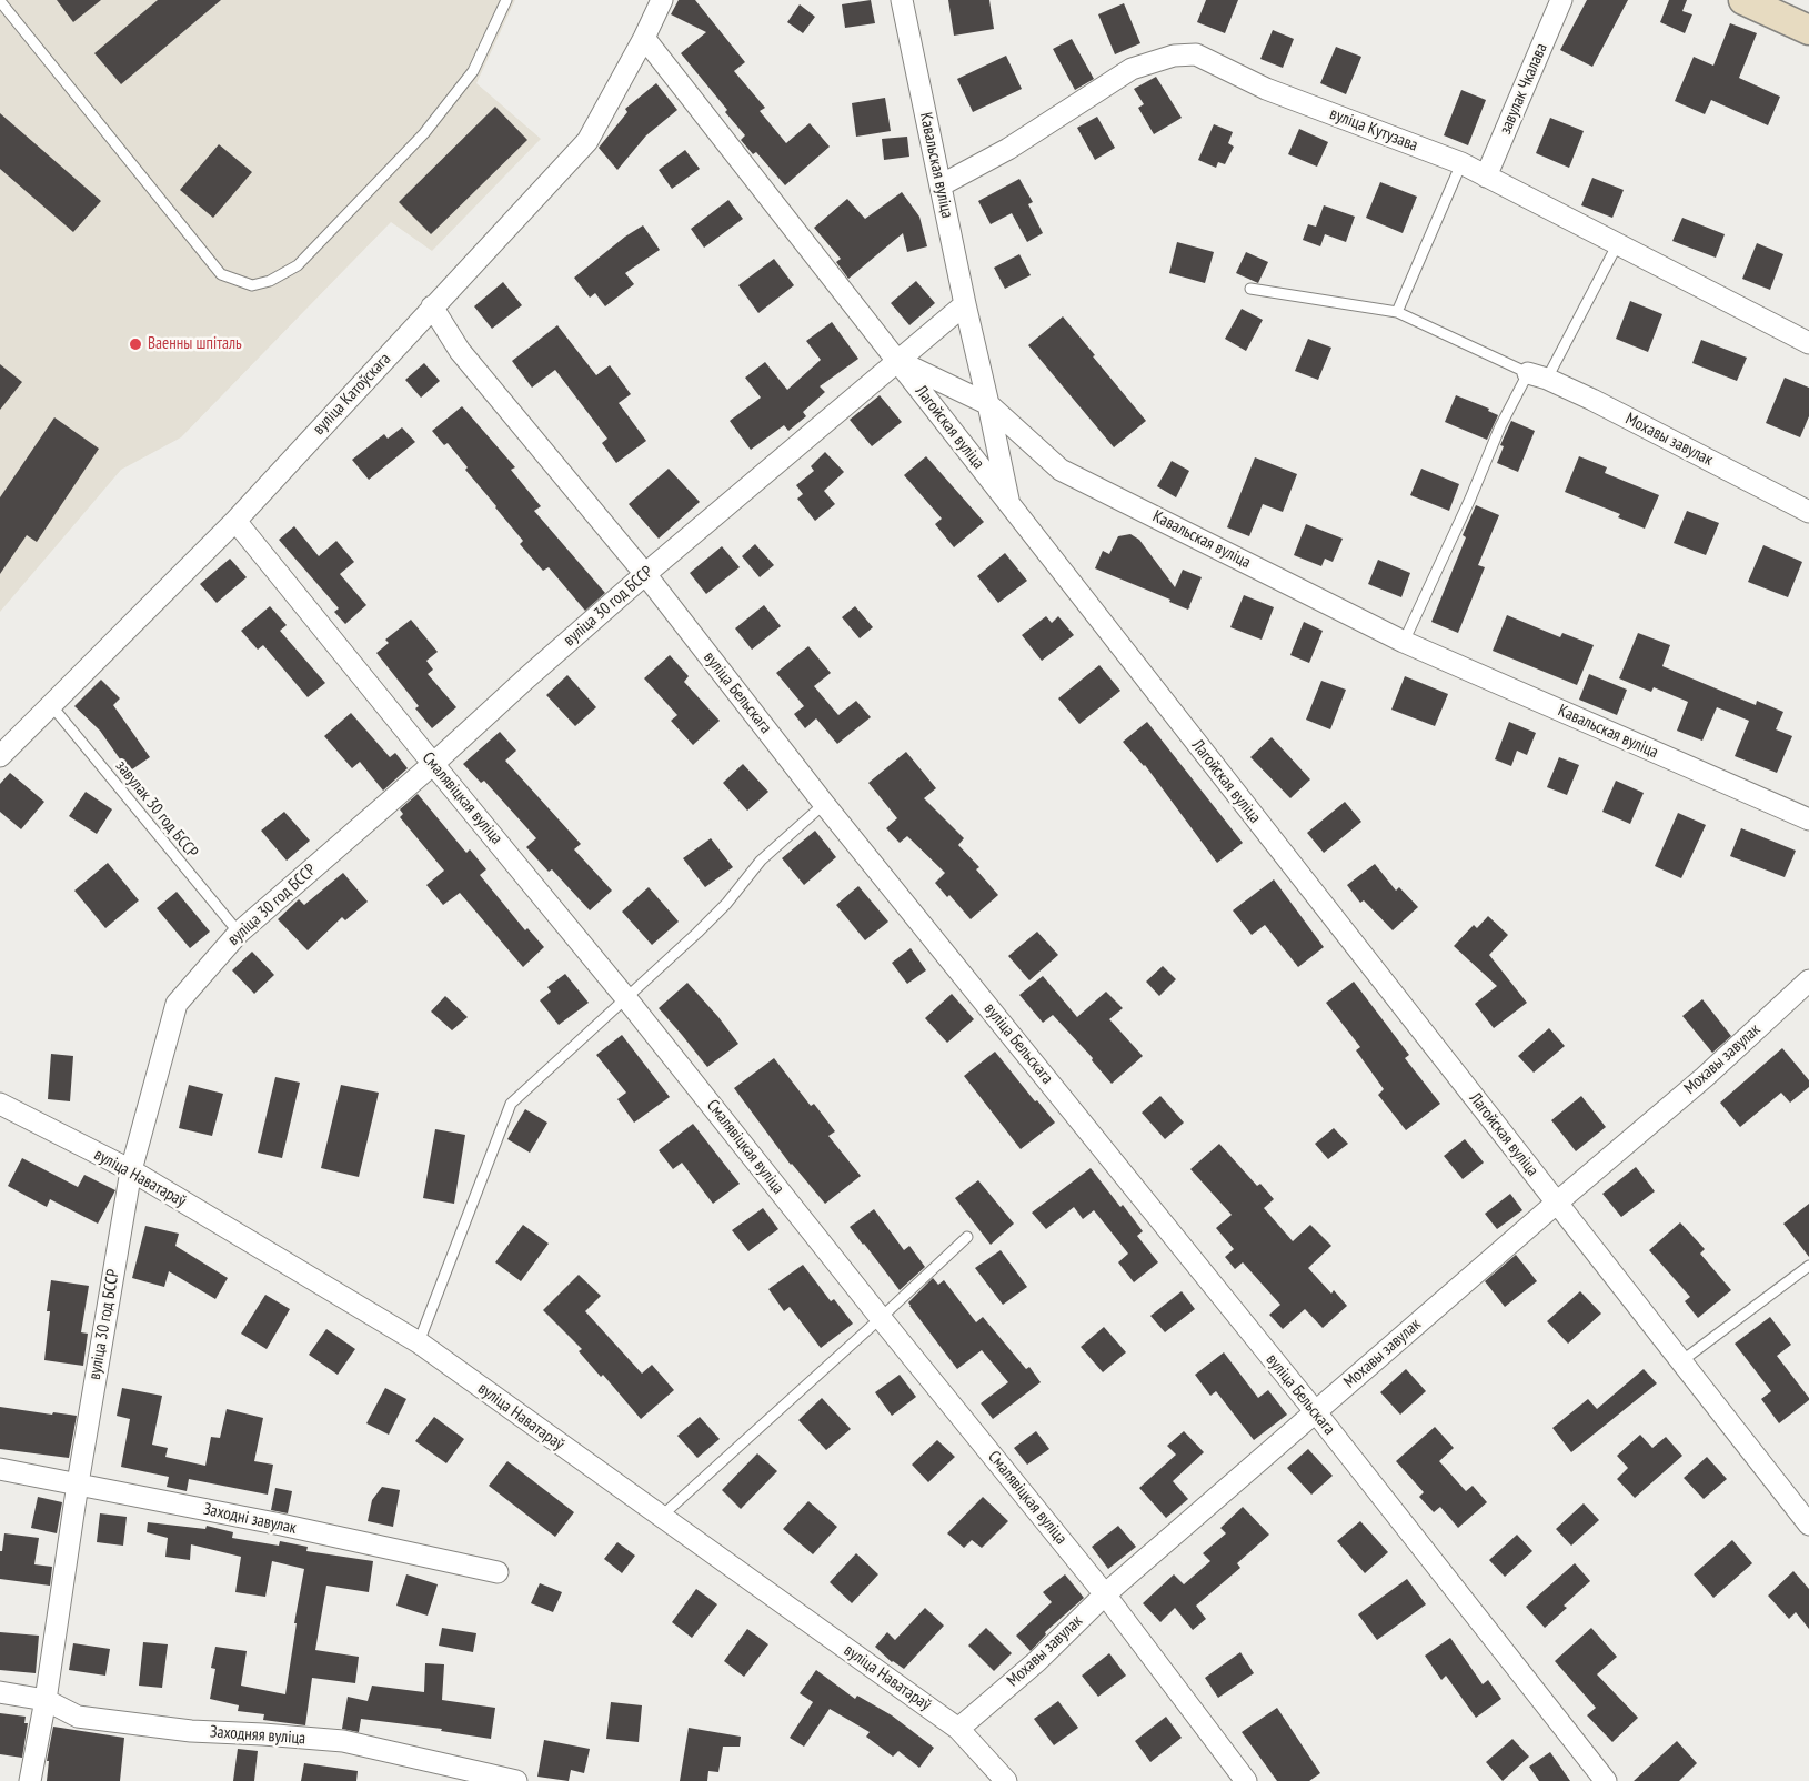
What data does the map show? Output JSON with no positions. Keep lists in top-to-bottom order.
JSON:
{
  "streets": {
    "street": [
      "завулак Чкалава",
      "вуліца Кутузава",
      "Кавальская вуліца",
      "вуліца Катоўскага",
      "Лагойская вуліца",
      "Мохавы завулак",
      "вуліца 30 год БССР",
      "вуліца Бельскага",
      "Смалявіцкая вуліца",
      "вуліца Наватараў",
      "Заходні завулак",
      "Заходняя вуліца"
    ],
    "lane": ["завулак 30 год БССР"]
  },
  "crossings": [
    ["завулак Чкалава", "вуліца Кутузава"],
    ["вуліца Кутузава", "Кавальская вуліца"],
    ["Кавальская вуліца", "вуліца 30 год БССР"],
    ["вуліца Катоўскага", "Лагойская вуліца"],
    ["вуліца Катоўскага", "вуліца Бельскага"],
    ["вуліца Катоўскага", "Смалявіцкая вуліца"],
    ["вуліца Катоўскага", "завулак 30 год БССР"],
    ["Лагойская вуліца", "Мохавы завулак"],
    ["Лагойская вуліца", "вуліца 30 год БССР"],
    ["Мохавы завулак", "вуліца Бельскага"],
    ["Мохавы завулак", "Смалявіцкая вуліца"],
    ["Мохавы завулак", "вуліца Наватараў"],
    ["вуліца 30 год БССР", "вуліца Бельскага"],
    ["вуліца 30 год БССР", "Смалявіцкая вуліца"],
    ["вуліца 30 год БССР", "завулак 30 год БССР"],
    ["вуліца 30 год БССР", "вуліца Наватараў"],
    ["вуліца 30 год БССР", "Заходні завулак"],
    ["вуліца 30 год БССР", "Заходняя вуліца"]
  ],
  "places": ["Ваенны шпіталь"]
}
